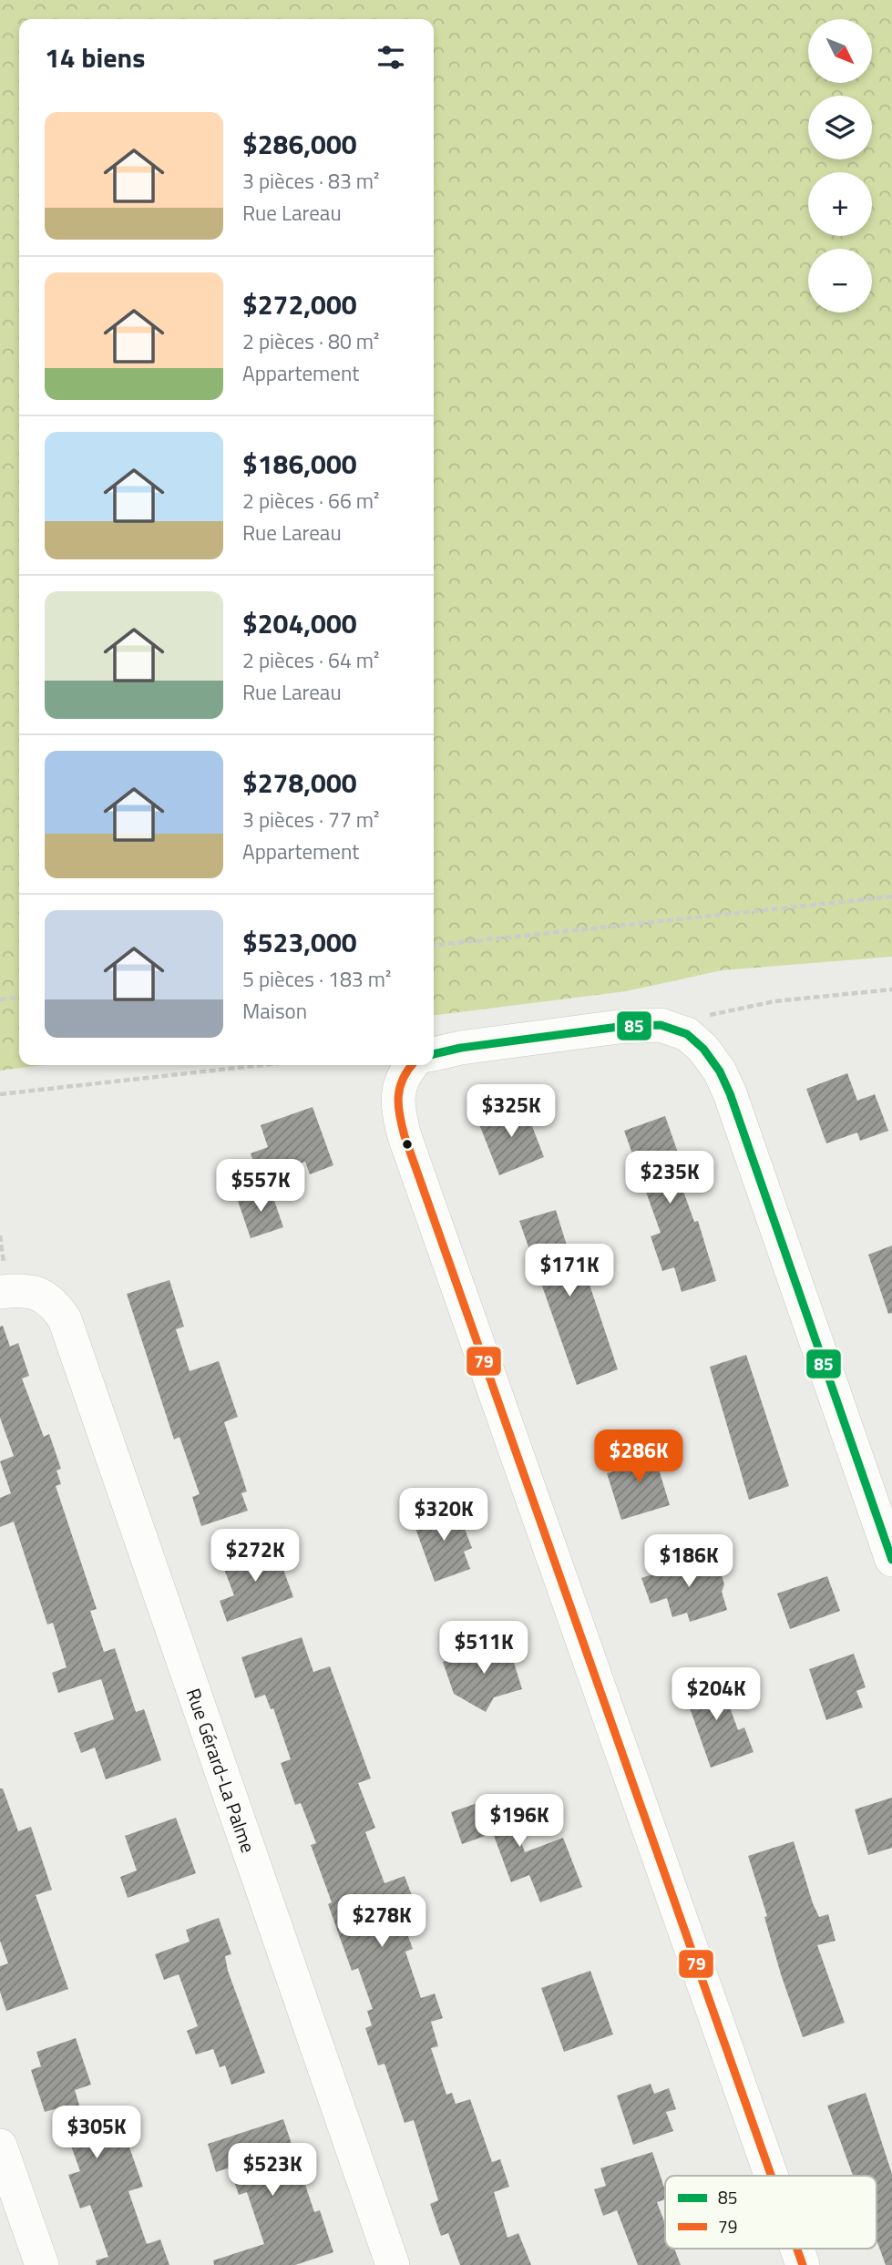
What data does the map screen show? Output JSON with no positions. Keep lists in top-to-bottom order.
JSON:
{
  "streets": {
    "street": ["Rue Gérard-La Palme"]
  },
  "lines": ["transit line 85", "transit line 79"],
  "legend": ["85", "79"],
  "north": "bottom right",
  "page": {
    "map_buttons": ["+", "−"],
    "heading": "14 biens",
    "list": [
      {
        "name": "$286,000",
        "note": "3 pièces · 83 m² · Rue Lareau"
      },
      {
        "name": "$272,000",
        "note": "2 pièces · 80 m² · Appartement"
      },
      {
        "name": "$186,000",
        "note": "2 pièces · 66 m² · Rue Lareau"
      },
      {
        "name": "$204,000",
        "note": "2 pièces · 64 m² · Rue Lareau"
      },
      {
        "name": "$278,000",
        "note": "3 pièces · 77 m² · Appartement"
      },
      {
        "name": "$523,000",
        "note": "5 pièces · 183 m² · Maison"
      }
    ],
    "price": [
      "$325K",
      "$235K",
      "$557K",
      "$171K",
      "$286K",
      "$320K",
      "$272K",
      "$186K",
      "$511K",
      "$204K",
      "$196K",
      "$278K",
      "$305K",
      "$523K"
    ]
  }
}
